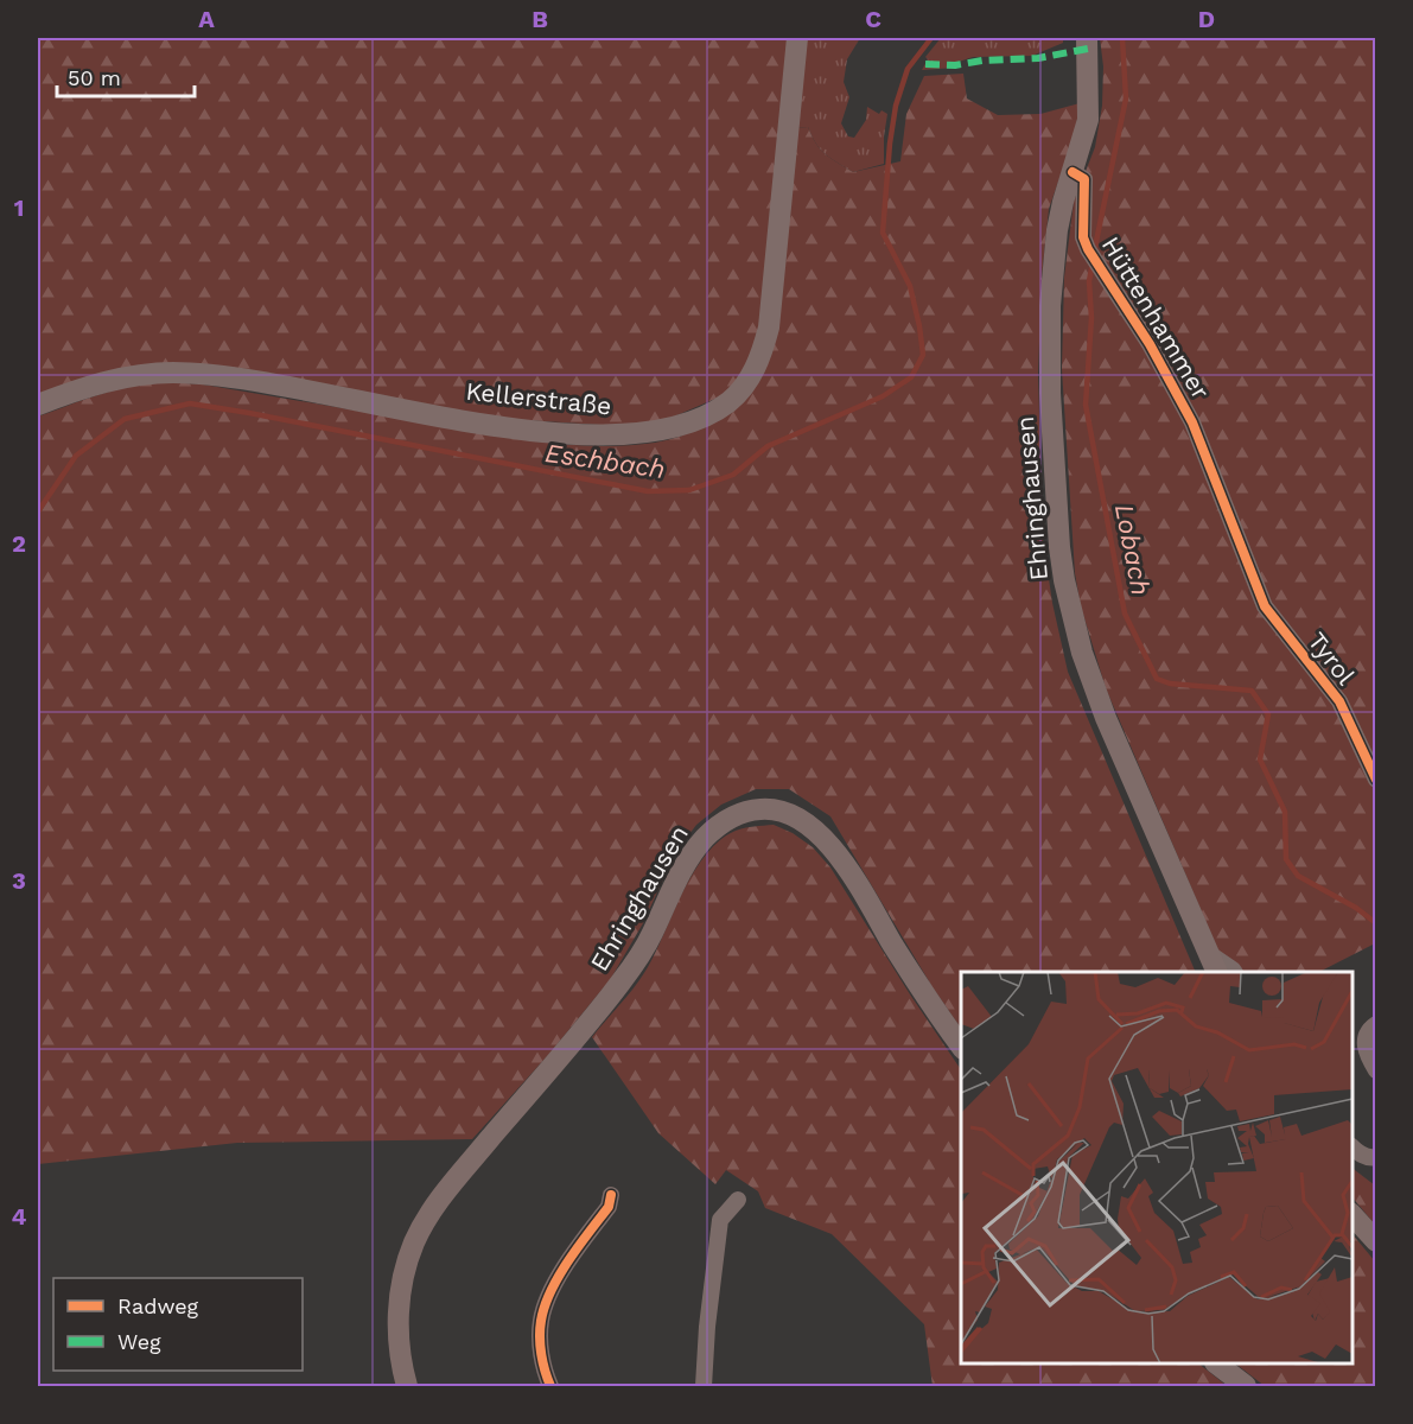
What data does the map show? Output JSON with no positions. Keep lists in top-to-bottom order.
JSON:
{
  "streets": {
    "main road": ["Kellerstraße", "Ehringhausen"],
    "street": ["Hüttenhammer", "Tyrol"]
  },
  "crossings": [
    ["Hüttenhammer", "Ehringhausen"],
    ["Hüttenhammer", "Tyrol"]
  ],
  "water": ["Eschbach", "Lobach"],
  "legend": ["Radweg", "Weg"],
  "scale_bar": "50 m",
  "grid": {
    "columns": [
      "A",
      "B",
      "C",
      "D"
    ],
    "rows": [
      "1",
      "2",
      "3",
      "4"
    ]
  }
}
